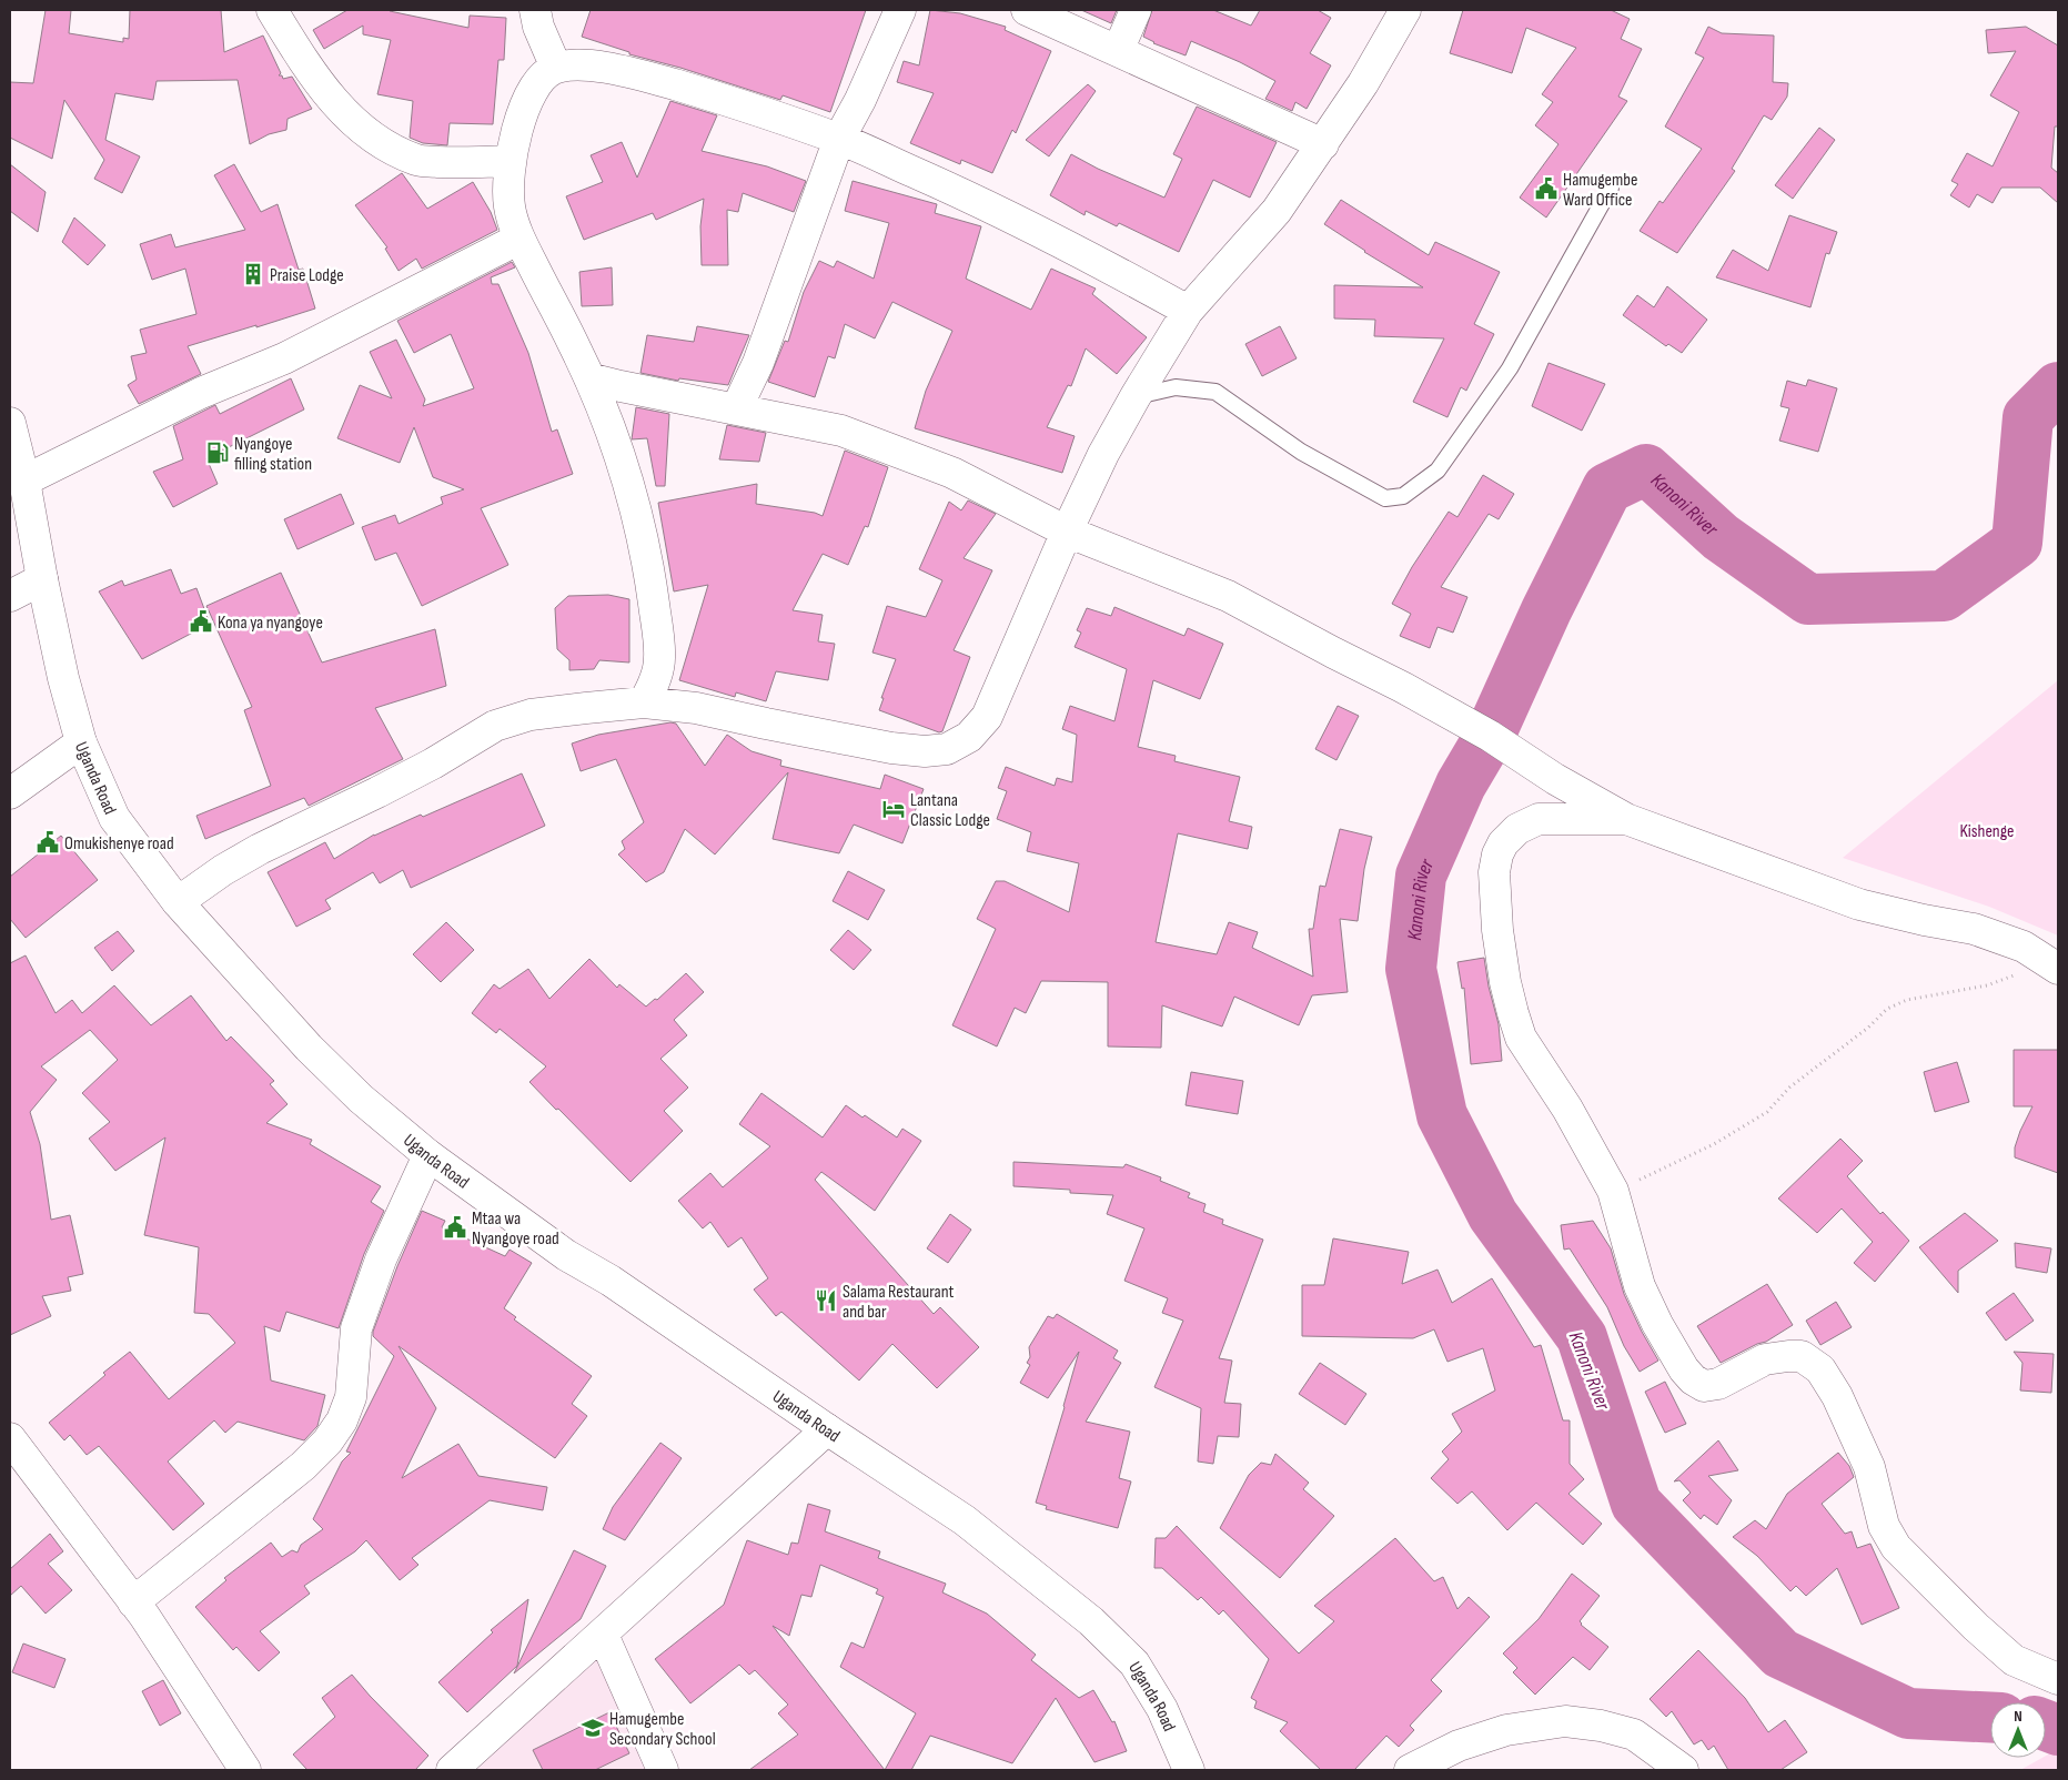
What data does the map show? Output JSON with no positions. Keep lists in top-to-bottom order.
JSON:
{
  "streets": {
    "street": ["Uganda Road"]
  },
  "water": ["Kanoni River"],
  "parks": ["Kishenge"],
  "places": {
    "public building": [
      "Hamugembe Ward Office",
      "Kona ya nyangoye",
      "Omukishenye road",
      "Mtaa wa Nyangoye road"
    ],
    "building": ["Praise Lodge"],
    "fuel station": ["Nyangoye filling station"],
    "hotel": ["Lantana Classic Lodge"],
    "restaurant": ["Salama Restaurant and bar"],
    "school or university": ["Hamugembe Secondary School"]
  },
  "north": "top"
}
